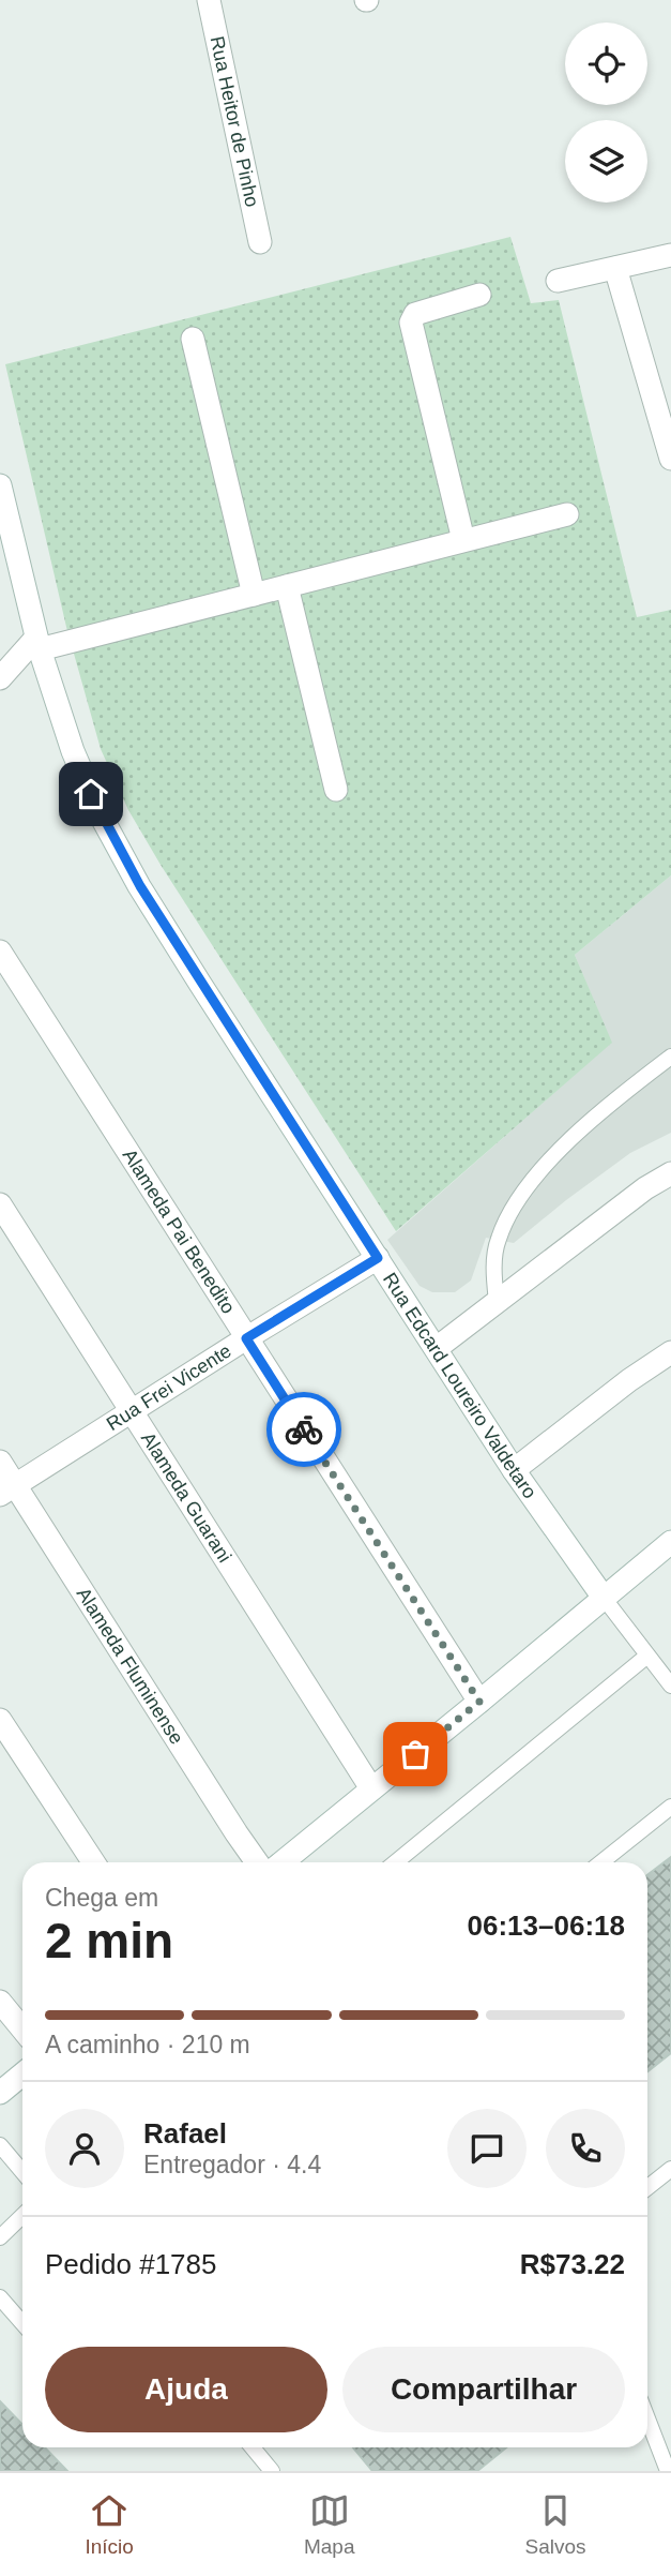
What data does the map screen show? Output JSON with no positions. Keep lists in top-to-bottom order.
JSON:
{
  "streets": {
    "street": [
      "Rua Heitor de Pinho",
      "Alameda Pai Benedito",
      "Rua Edcard Loureiro Valdetaro",
      "Rua Frei Vicente",
      "Alameda Guarani",
      "Alameda Fluminense"
    ]
  },
  "crossings": [
    ["Alameda Pai Benedito", "Rua Frei Vicente"],
    ["Rua Edcard Loureiro Valdetaro", "Rua Frei Vicente"],
    ["Rua Frei Vicente", "Alameda Guarani"],
    ["Rua Frei Vicente", "Alameda Fluminense"]
  ],
  "page": {
    "heading": ["2 min", "Chega em", "06:13–06:18"],
    "panel": [
      "Rafael",
      "Entregador · 4.4",
      "Pedido #1785",
      "R$73.22"
    ],
    "bar": "A caminho · 210 m",
    "buttons": ["Ajuda", "Compartilhar"],
    "tabs": ["Início", "Mapa", "Salvos"]
  }
}
